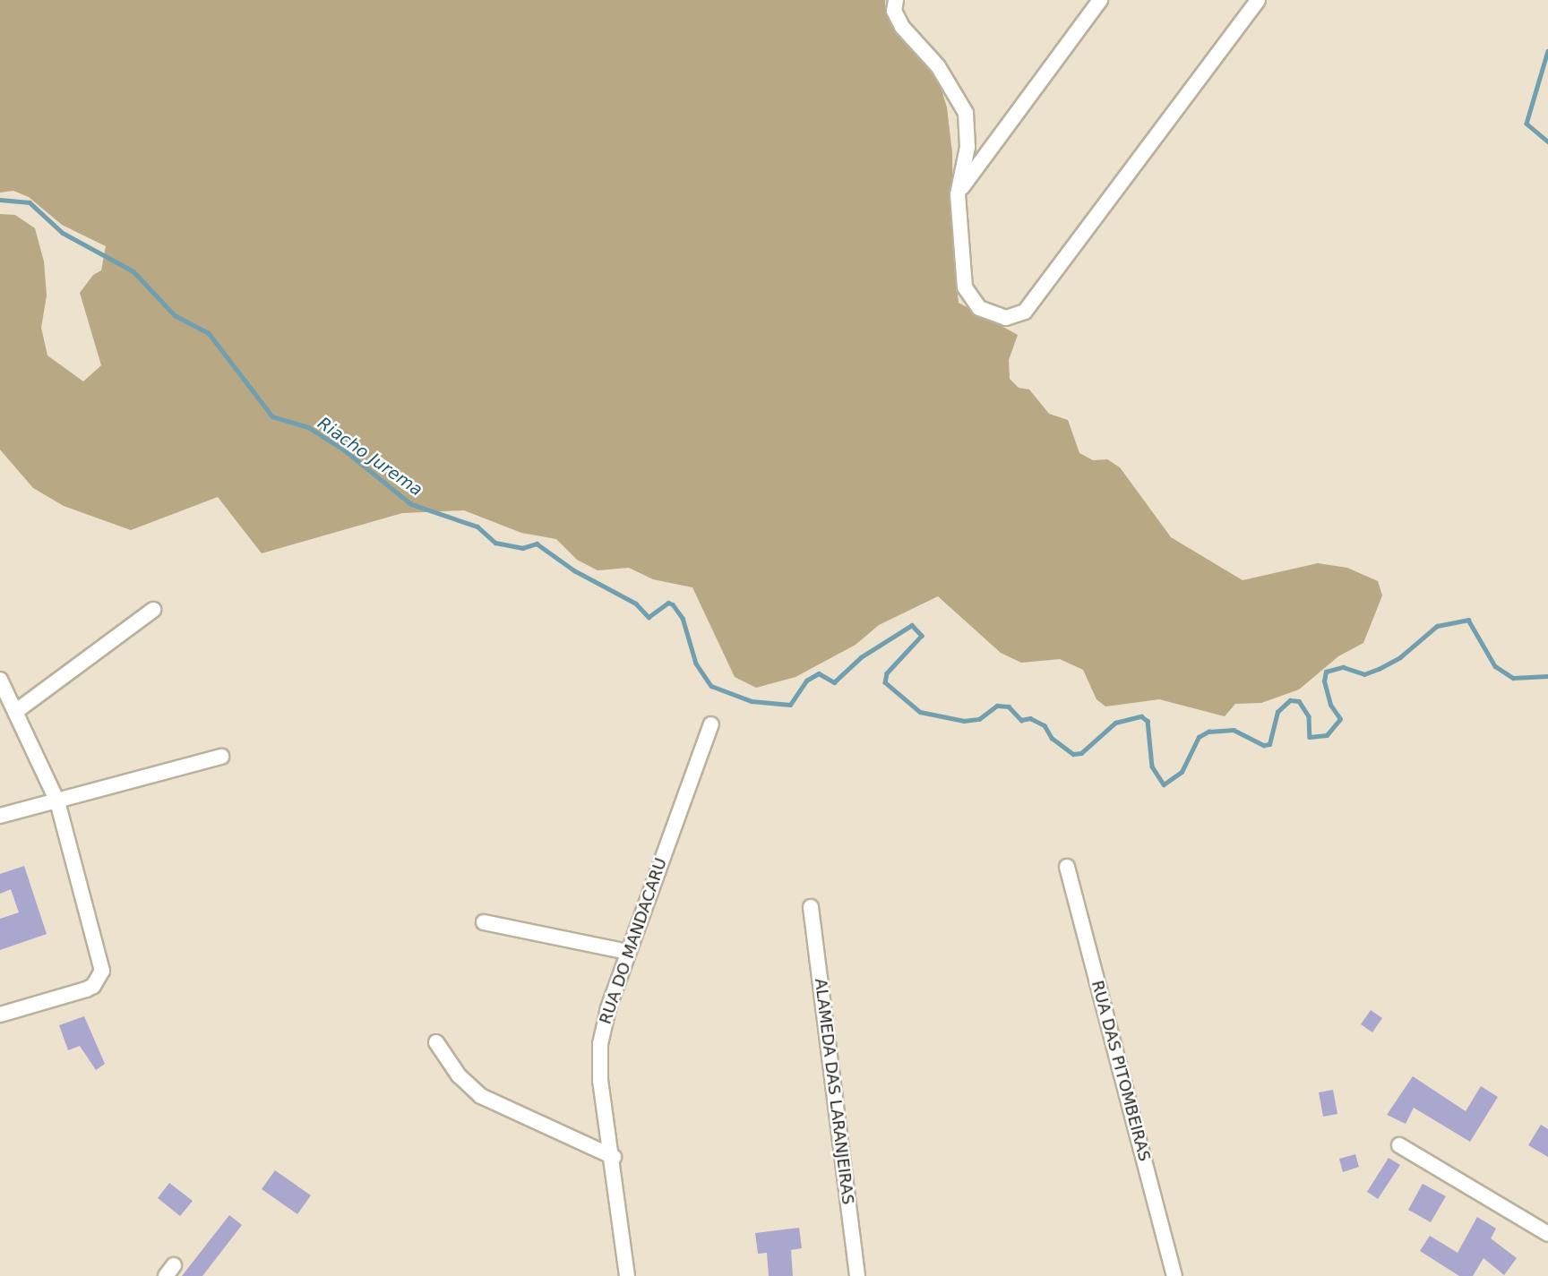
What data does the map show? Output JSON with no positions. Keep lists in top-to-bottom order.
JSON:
{
  "streets": {
    "street": ["RUA DO MANDACARU", "RUA DAS PITOMBEIRAS", "ALAMEDA DAS LARANJEIRAS"]
  },
  "water": ["Riacho Jurema"]
}
